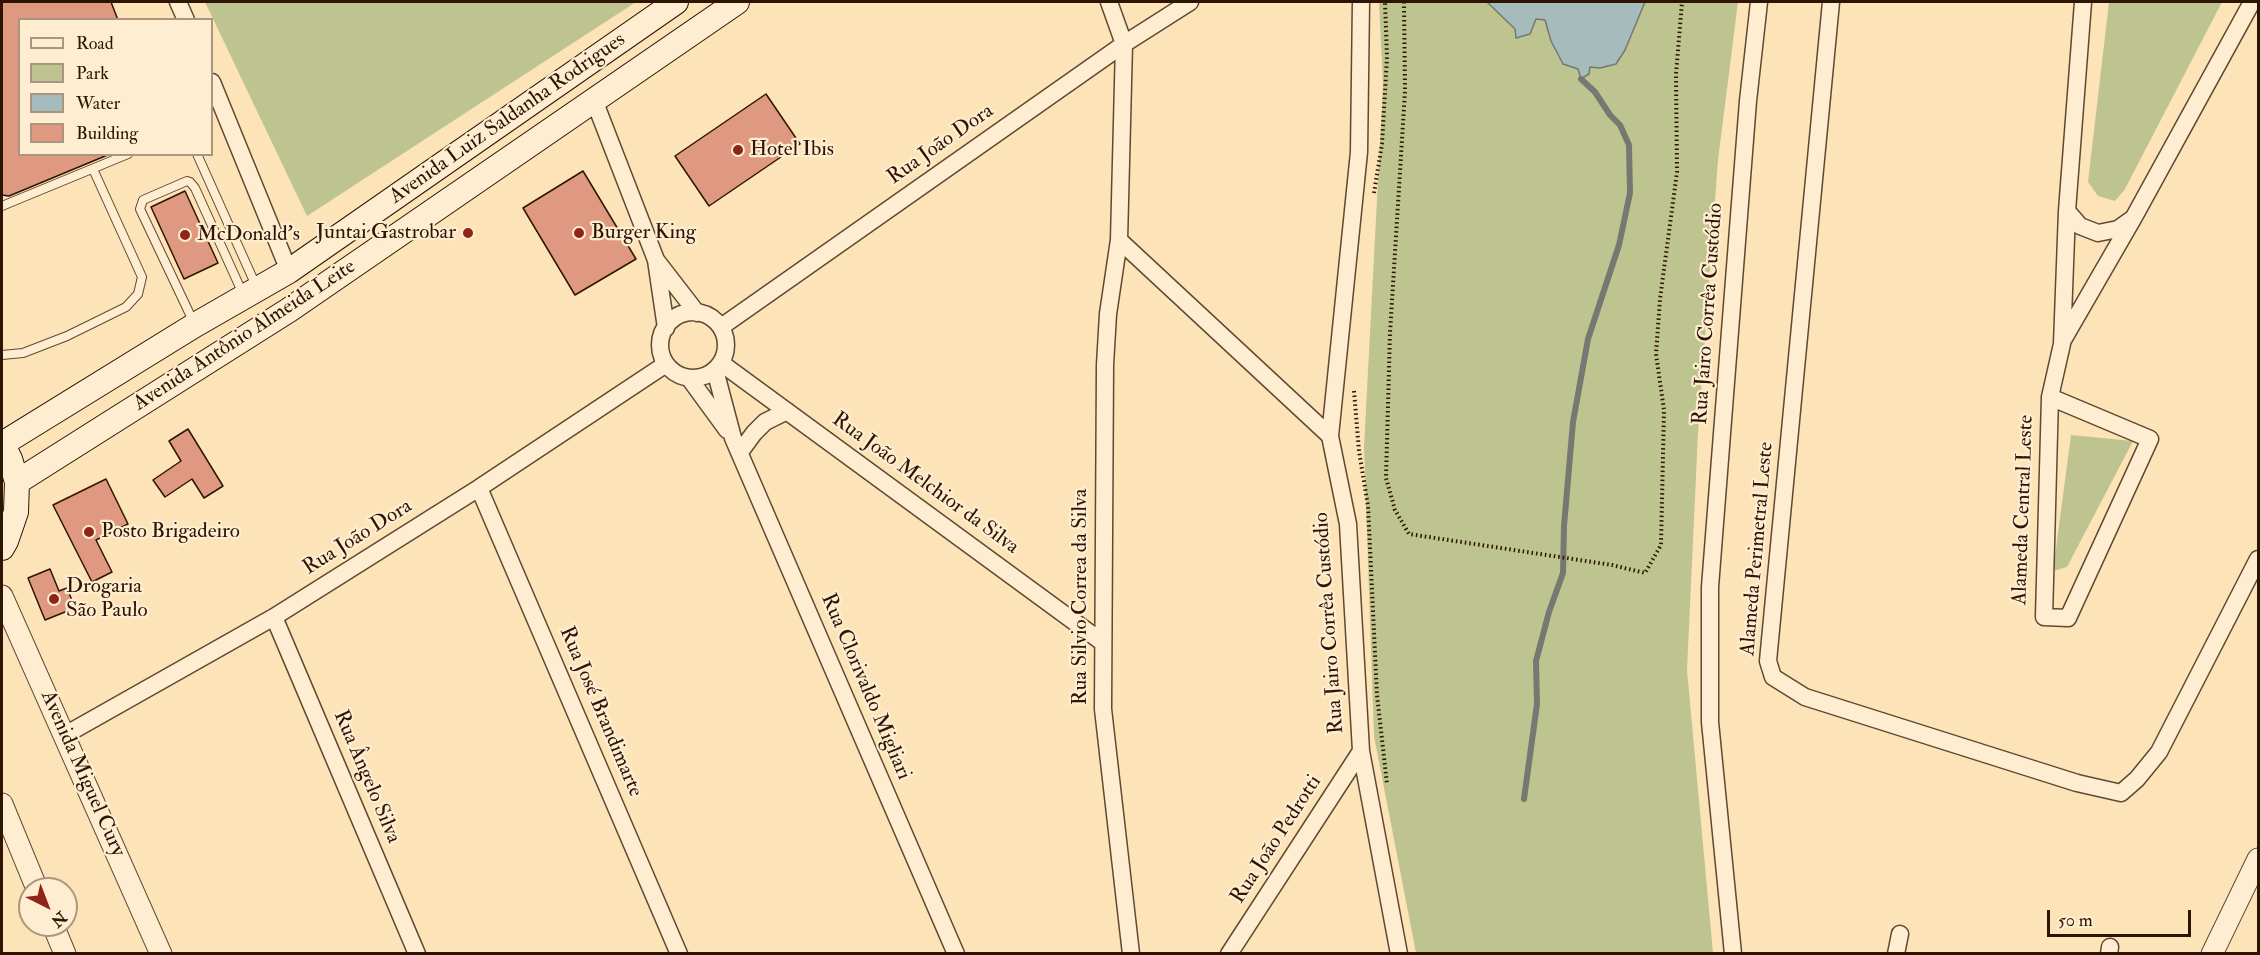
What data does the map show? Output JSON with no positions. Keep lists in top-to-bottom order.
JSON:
{
  "streets": {
    "main road": ["Avenida Luiz Saldanha Rodrigues", "Avenida Antônio Almeida Leite"],
    "street": [
      "Rua João Dora",
      "Rua Jairo Corrêa Custódio",
      "Rua João Melchior da Silva",
      "Alameda Central Leste",
      "Alameda Perimetral Leste",
      "Rua Silvio Correa da Silva",
      "Rua Clorivaldo Migliari",
      "Rua José Brandimarte",
      "Avenida Miguel Cury",
      "Rua Ângelo Silva",
      "Rua João Pedrotti"
    ]
  },
  "crossings": [
    ["Rua João Dora", "Rua João Melchior da Silva"],
    ["Rua João Dora", "Rua Silvio Correa da Silva"],
    ["Rua João Dora", "Rua Clorivaldo Migliari"],
    ["Rua João Dora", "Rua José Brandimarte"],
    ["Rua João Dora", "Avenida Miguel Cury"],
    ["Rua João Dora", "Rua Ângelo Silva"],
    ["Rua Jairo Corrêa Custódio", "Rua João Pedrotti"],
    ["Rua João Melchior da Silva", "Rua Silvio Correa da Silva"],
    ["Rua João Melchior da Silva", "Rua Clorivaldo Migliari"]
  ],
  "places": [
    "Hotel Ibis",
    "Juntai Gastrobar",
    "Burger King",
    "McDonald's",
    "Posto Brigadeiro",
    "Drogaria São Paulo"
  ],
  "legend": [
    "Road",
    "Park",
    "Water",
    "Building"
  ],
  "scale_bar": "50 m",
  "north": "bottom right"
}
